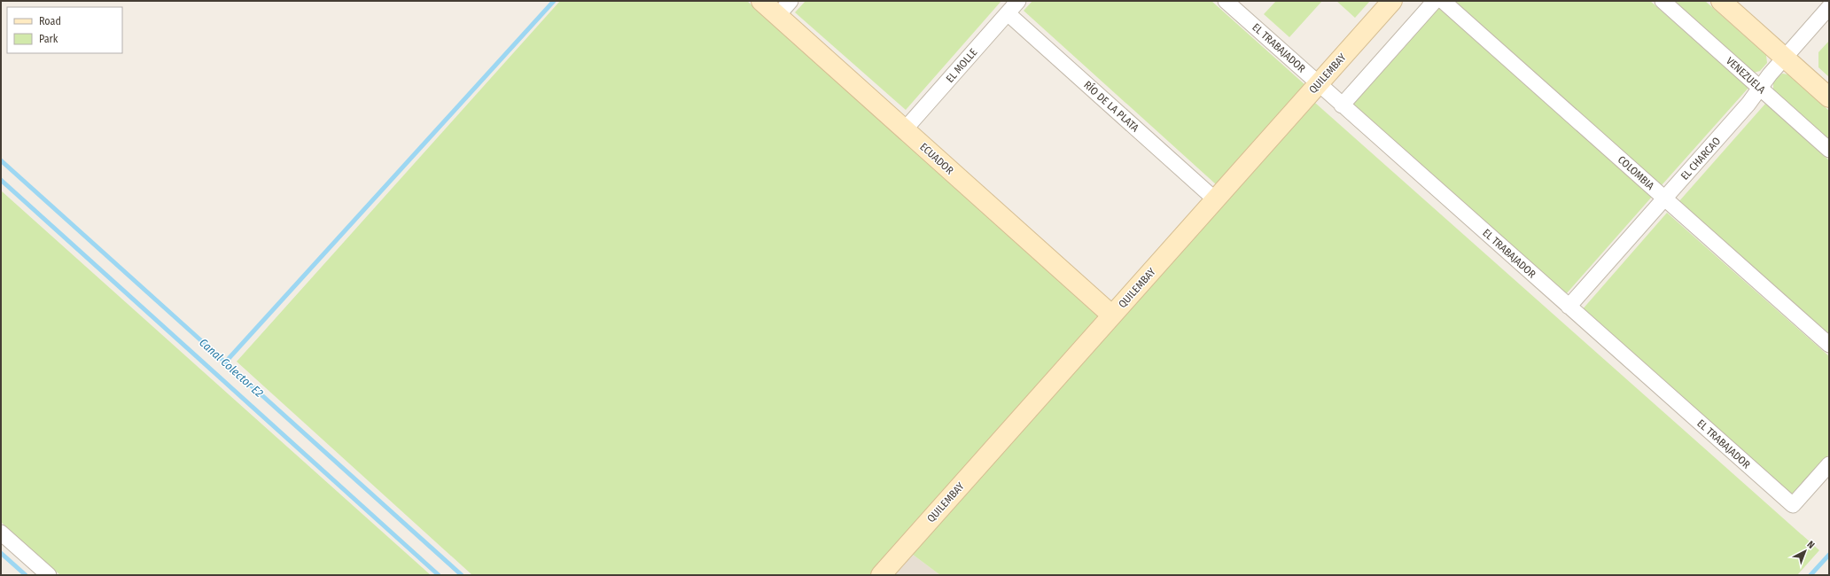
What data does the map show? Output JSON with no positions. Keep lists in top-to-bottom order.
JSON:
{
  "streets": {
    "street": [
      "EL TRABAJADOR",
      "EL MOLLE",
      "QUILEMBAY",
      "VENEZUELA",
      "RÍO DE LA PLATA",
      "ECUADOR",
      "EL CHARCAO",
      "COLOMBIA"
    ]
  },
  "crossings": [
    ["EL TRABAJADOR", "QUILEMBAY"],
    ["EL TRABAJADOR", "EL CHARCAO"],
    ["EL MOLLE", "RÍO DE LA PLATA"],
    ["EL MOLLE", "ECUADOR"],
    ["QUILEMBAY", "RÍO DE LA PLATA"],
    ["QUILEMBAY", "ECUADOR"],
    ["VENEZUELA", "EL CHARCAO"],
    ["EL CHARCAO", "COLOMBIA"]
  ],
  "water": ["Canal Colector E2"],
  "legend": ["Road", "Park"],
  "north": "top right"
}
